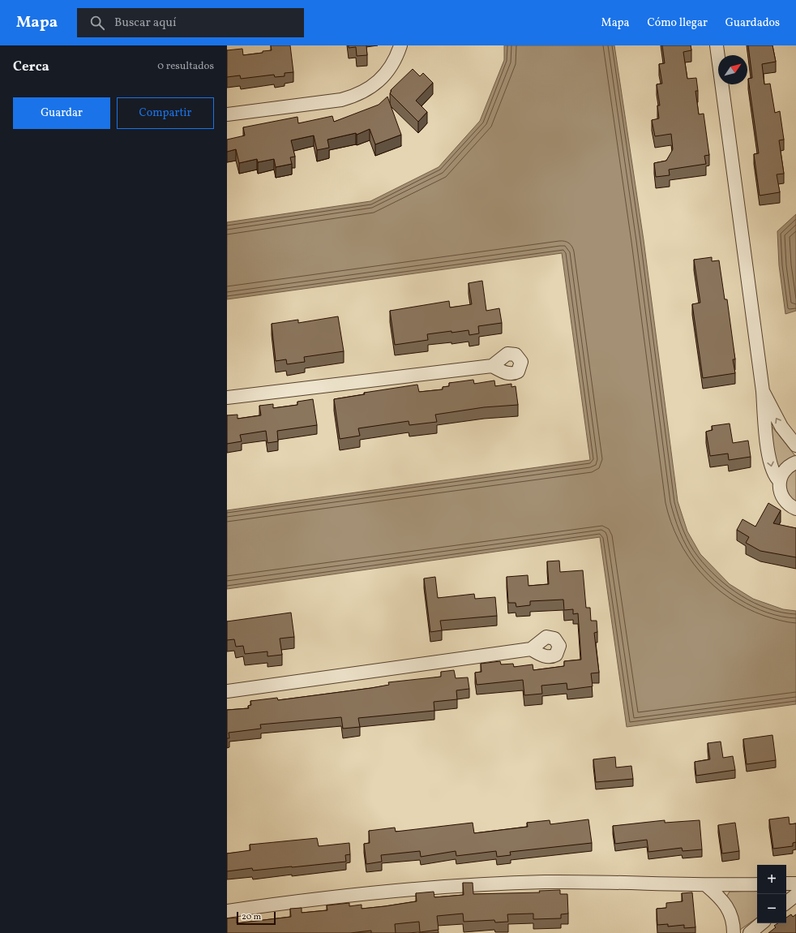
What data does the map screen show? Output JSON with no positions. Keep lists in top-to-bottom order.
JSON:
{
  "scale_bar": "20 m",
  "north": "top right",
  "page": {
    "header": "Mapa",
    "search": "Buscar aquí",
    "nav": ["Mapa", "Cómo llegar", "Guardados"],
    "heading": ["Cerca", "0 resultados"],
    "buttons": ["Guardar", "Compartir"],
    "map_buttons": ["+", "−"],
    "scale": "20 m"
  }
}
